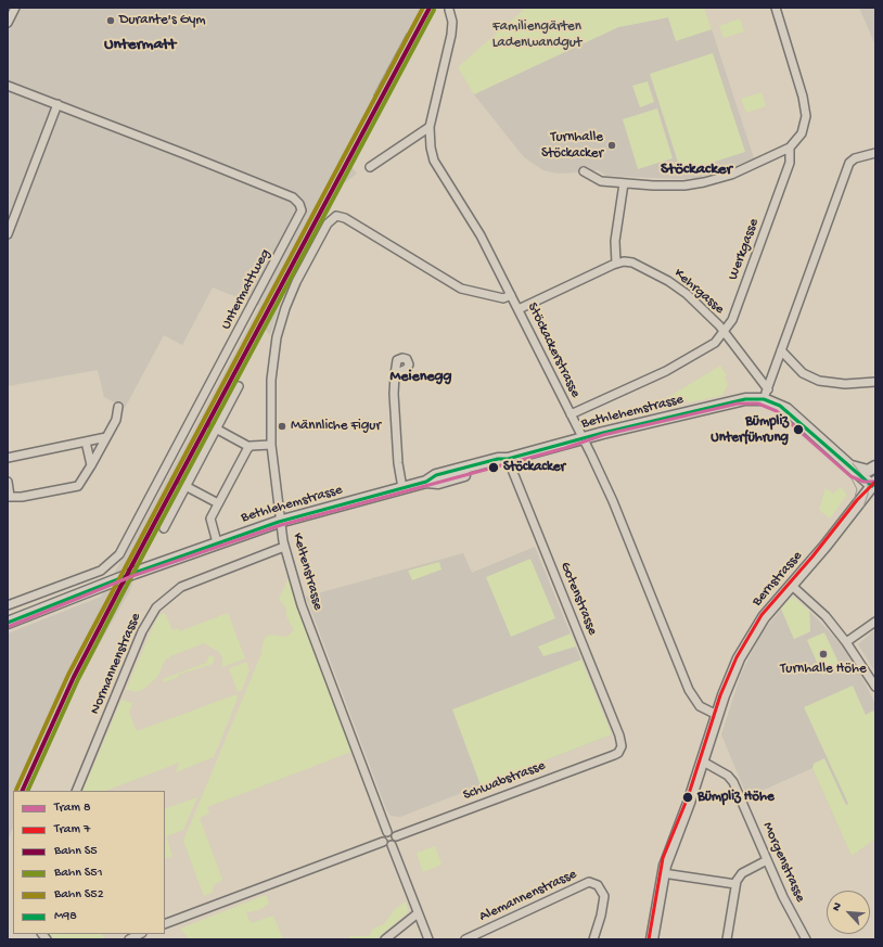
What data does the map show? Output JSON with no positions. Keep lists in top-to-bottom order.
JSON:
{
  "streets": {
    "street": [
      "Werkgasse",
      "Untermattweg",
      "Kehrgasse",
      "Stöckackerstrasse",
      "Bethlehemstrasse",
      "Keltenstrasse",
      "Bernstrasse",
      "Gotenstrasse",
      "Normannenstrasse",
      "Schwabstrasse",
      "Morgenstrasse",
      "Alemannenstrasse"
    ]
  },
  "crossings": [
    ["Werkgasse", "Kehrgasse"],
    ["Werkgasse", "Stöckackerstrasse"],
    ["Kehrgasse", "Stöckackerstrasse"],
    ["Kehrgasse", "Bethlehemstrasse"],
    ["Stöckackerstrasse", "Bethlehemstrasse"],
    ["Stöckackerstrasse", "Keltenstrasse"],
    ["Stöckackerstrasse", "Bernstrasse"],
    ["Bethlehemstrasse", "Keltenstrasse"],
    ["Bethlehemstrasse", "Bernstrasse"],
    ["Bethlehemstrasse", "Gotenstrasse"],
    ["Keltenstrasse", "Normannenstrasse"],
    ["Keltenstrasse", "Schwabstrasse"],
    ["Bernstrasse", "Morgenstrasse"],
    ["Gotenstrasse", "Schwabstrasse"]
  ],
  "districts": ["Untermatt", "Stöckacker", "Meienegg"],
  "parks": ["Familiengärten Ladenwandgut"],
  "places": [
    "Durante's Gym",
    "Turnhalle Stöckacker",
    "Männliche Figur",
    "Bümpliz Unterführung",
    "Stöckacker",
    "Turnhalle Höhe",
    "Bümpliz Höhe"
  ],
  "lines": [
    "rail line S5",
    "rail line S52",
    "rail line S51",
    "transit line M98",
    "tram line 8",
    "tram line 7"
  ],
  "legend": [
    "Tram 8",
    "Tram 7",
    "Bahn S5",
    "Bahn S51",
    "Bahn S52",
    "M98"
  ],
  "north": "top left"
}
